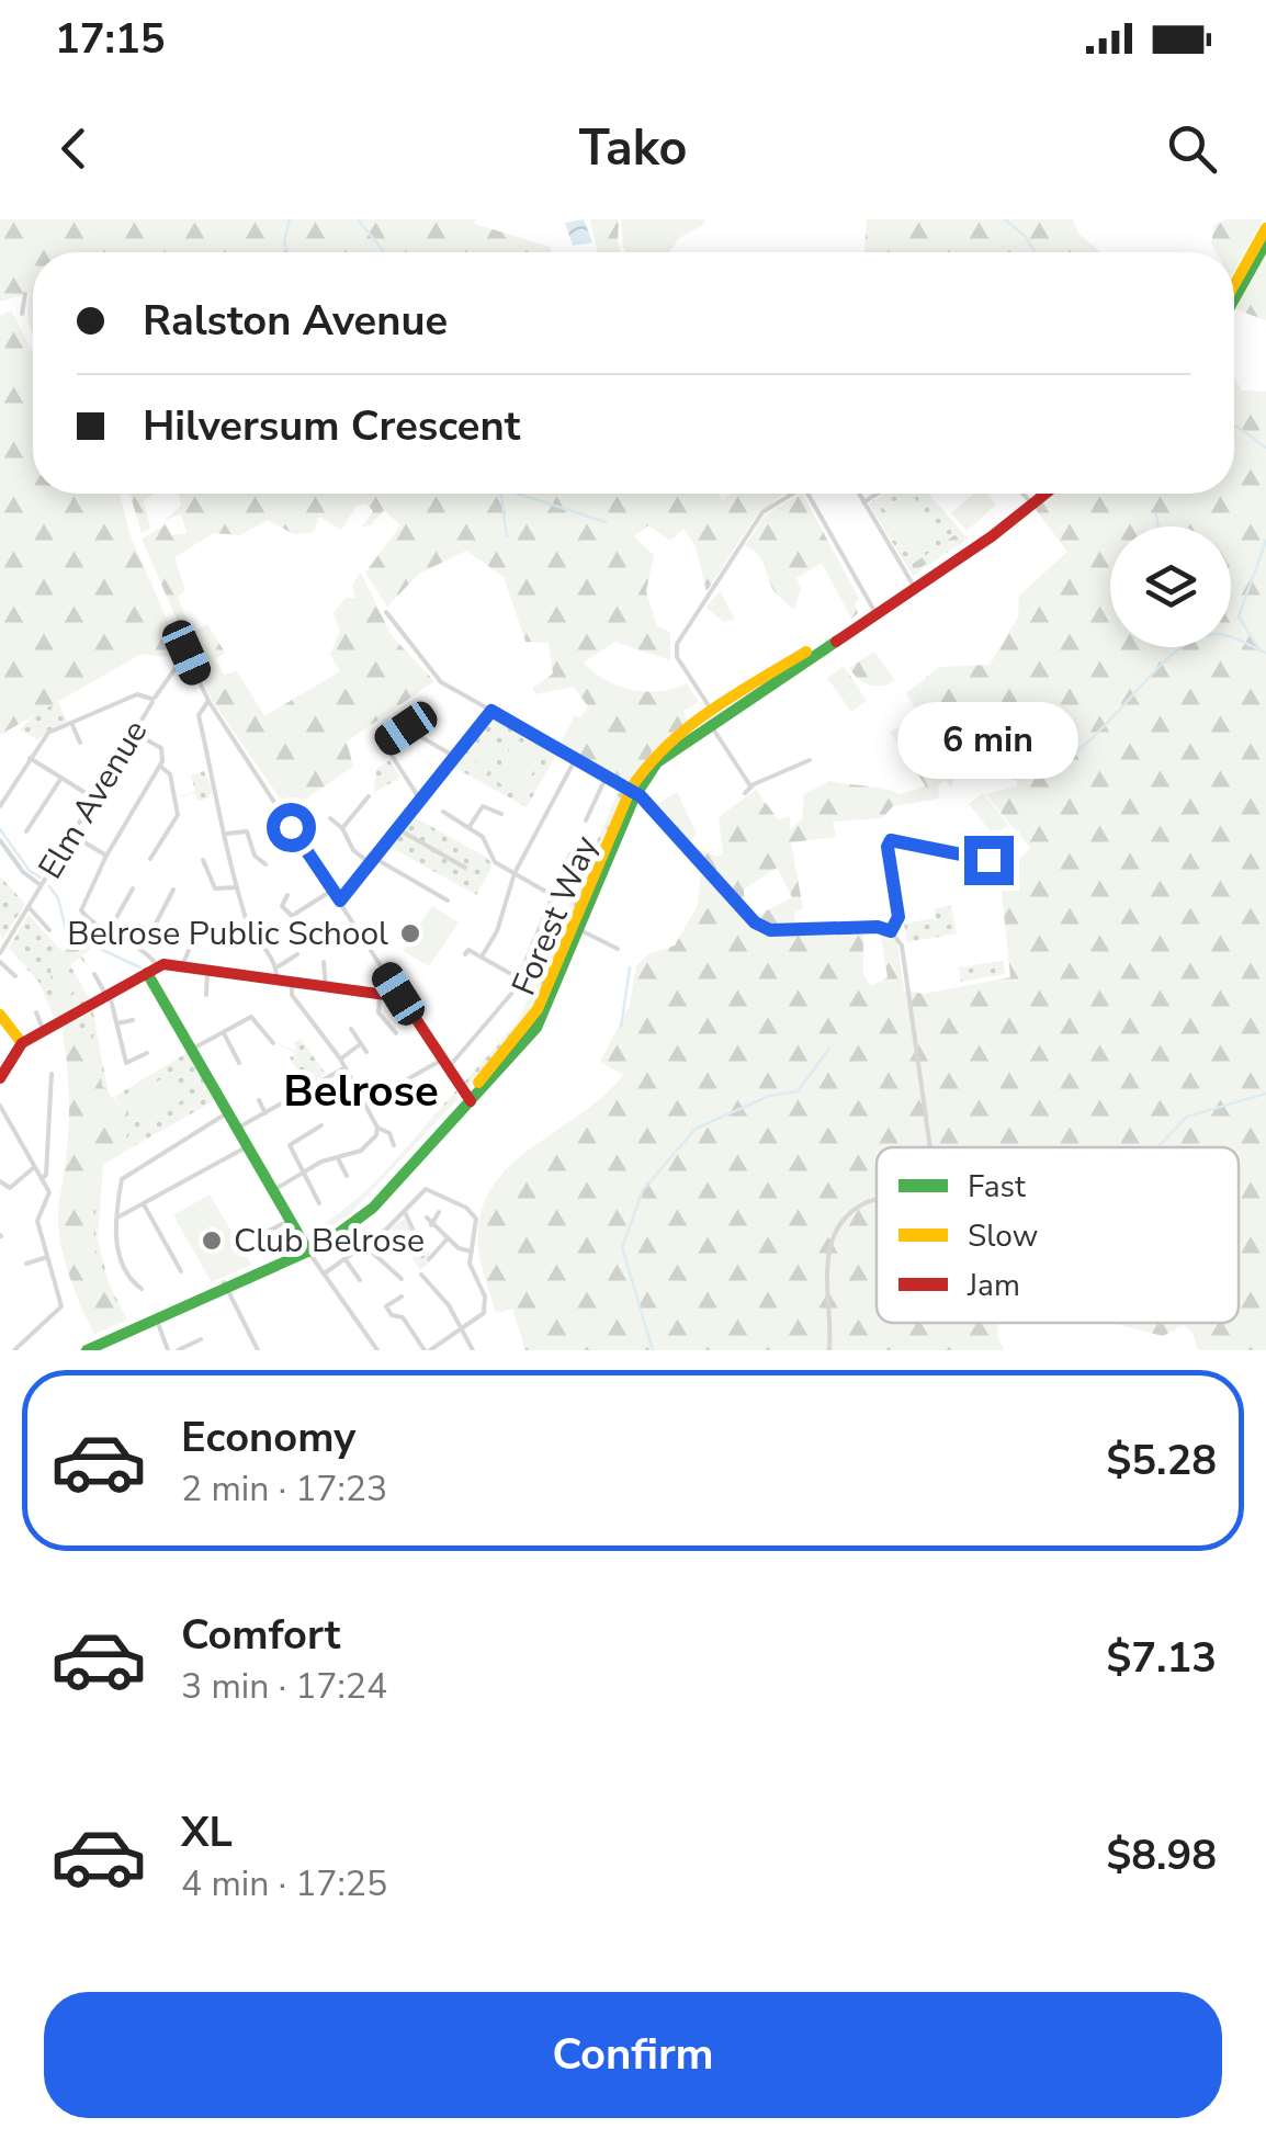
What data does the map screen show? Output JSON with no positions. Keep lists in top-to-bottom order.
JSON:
{
  "streets": {
    "main road": ["Forest Way"],
    "street": ["Elm Avenue"]
  },
  "districts": ["Belrose"],
  "places": ["Belrose Public School", "Club Belrose"],
  "legend": ["Fast", "Slow", "Jam"],
  "page": {
    "status": "17:15",
    "header": "Tako",
    "banner": ["Ralston Avenue", "Hilversum Crescent"],
    "bubble": "6 min",
    "list": [
      {
        "name": "Economy",
        "note": "2 min · 17:23",
        "value": "$5.28"
      },
      {
        "name": "Comfort",
        "note": "3 min · 17:24",
        "value": "$7.13"
      },
      {
        "name": "XL",
        "note": "4 min · 17:25",
        "value": "$8.98"
      }
    ],
    "buttons": "Confirm"
  }
}
